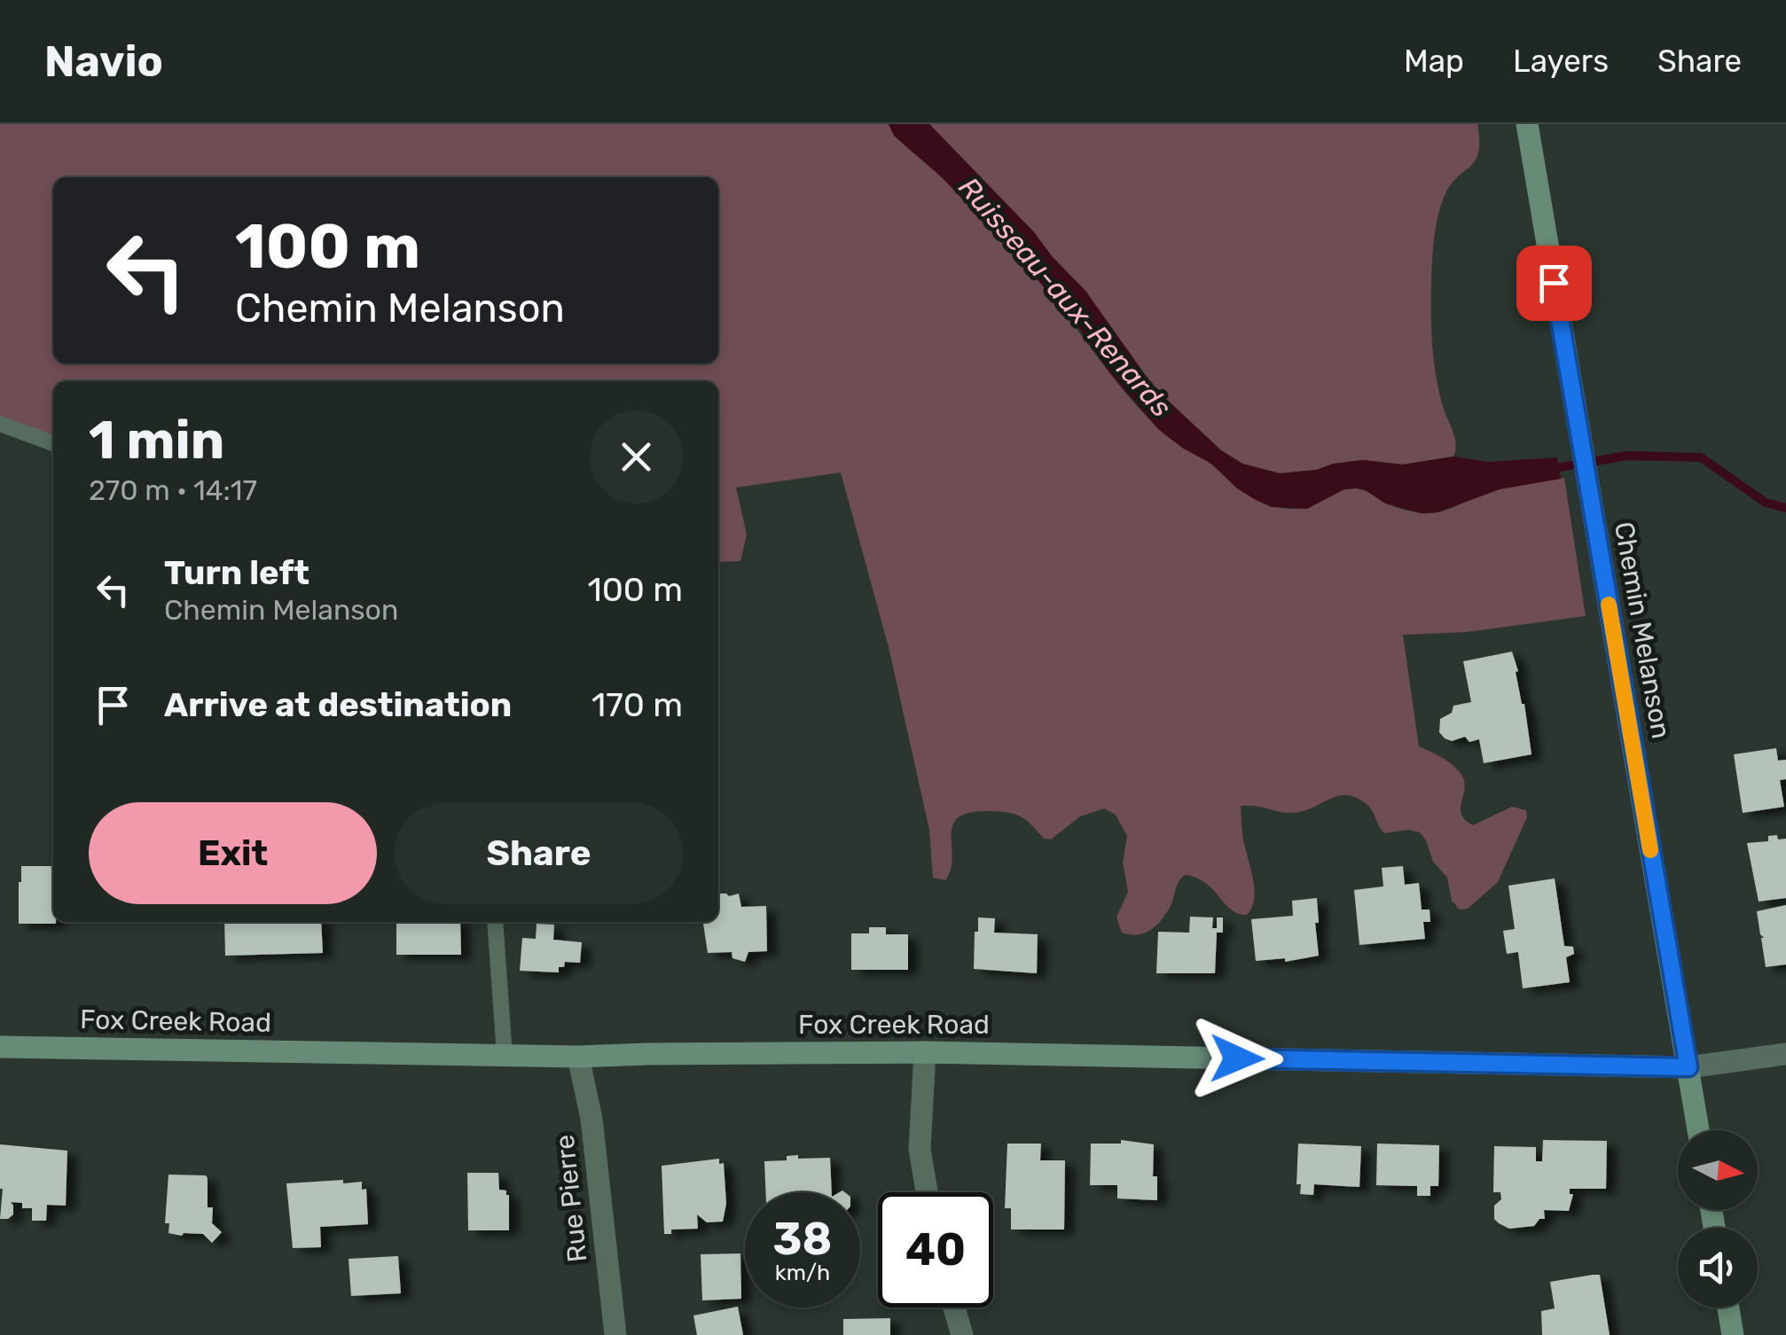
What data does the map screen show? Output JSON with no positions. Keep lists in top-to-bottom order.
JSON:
{
  "streets": {
    "street": ["Chemin Melanson", "Fox Creek Road", "Rue Pierre"]
  },
  "crossings": [
    ["Chemin Melanson", "Fox Creek Road"],
    ["Fox Creek Road", "Rue Pierre"]
  ],
  "water": ["Ruisseau-aux-Renards"],
  "north": "right",
  "page": {
    "header": "Navio",
    "nav": ["Map", "Layers", "Share"],
    "turn": ["100 m", "Chemin Melanson"],
    "heading": ["1 min", "270 m · 14:17"],
    "list": [
      {
        "name": "Turn left",
        "note": "Chemin Melanson",
        "value": "100 m"
      },
      {
        "name": "Arrive at destination",
        "value": "170 m"
      }
    ],
    "buttons": ["Exit", "Share"],
    "speed": "38 km/h",
    "limit": "40"
  }
}
